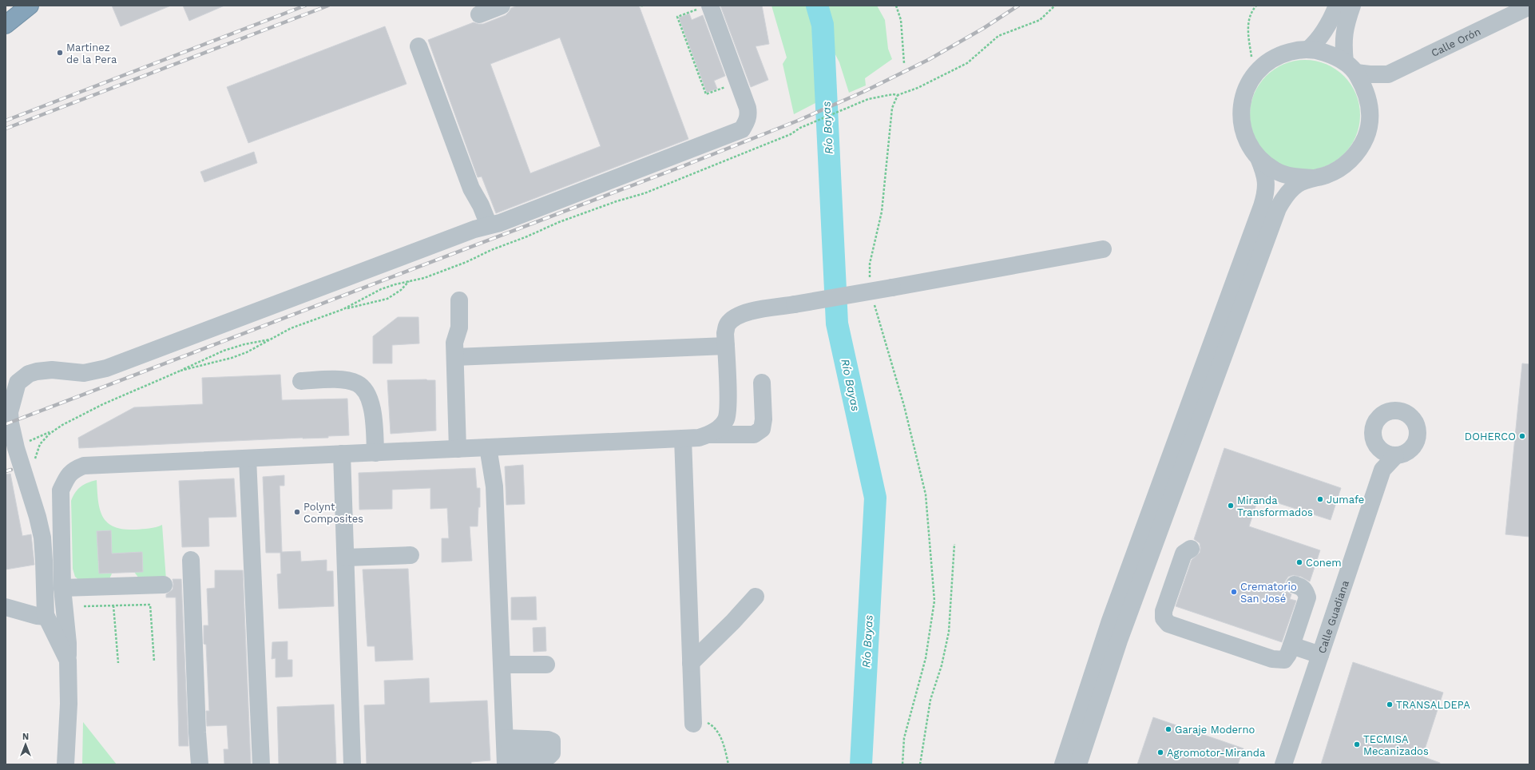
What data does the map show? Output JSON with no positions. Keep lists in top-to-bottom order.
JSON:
{
  "streets": {
    "street": ["Calle Orón", "Calle Guadiana"]
  },
  "water": ["Río Bayas"],
  "places": [
    "Martinez de la Pera",
    "DOHERCO",
    "Jumafe",
    "Miranda Transformados",
    "Polynt Composites",
    "Conem",
    "Crematorio San José",
    "TRANSALDEPA",
    "Garaje Moderno",
    "TECMISA Mecanizados",
    "Agromotor-Miranda"
  ],
  "north": "top"
}
